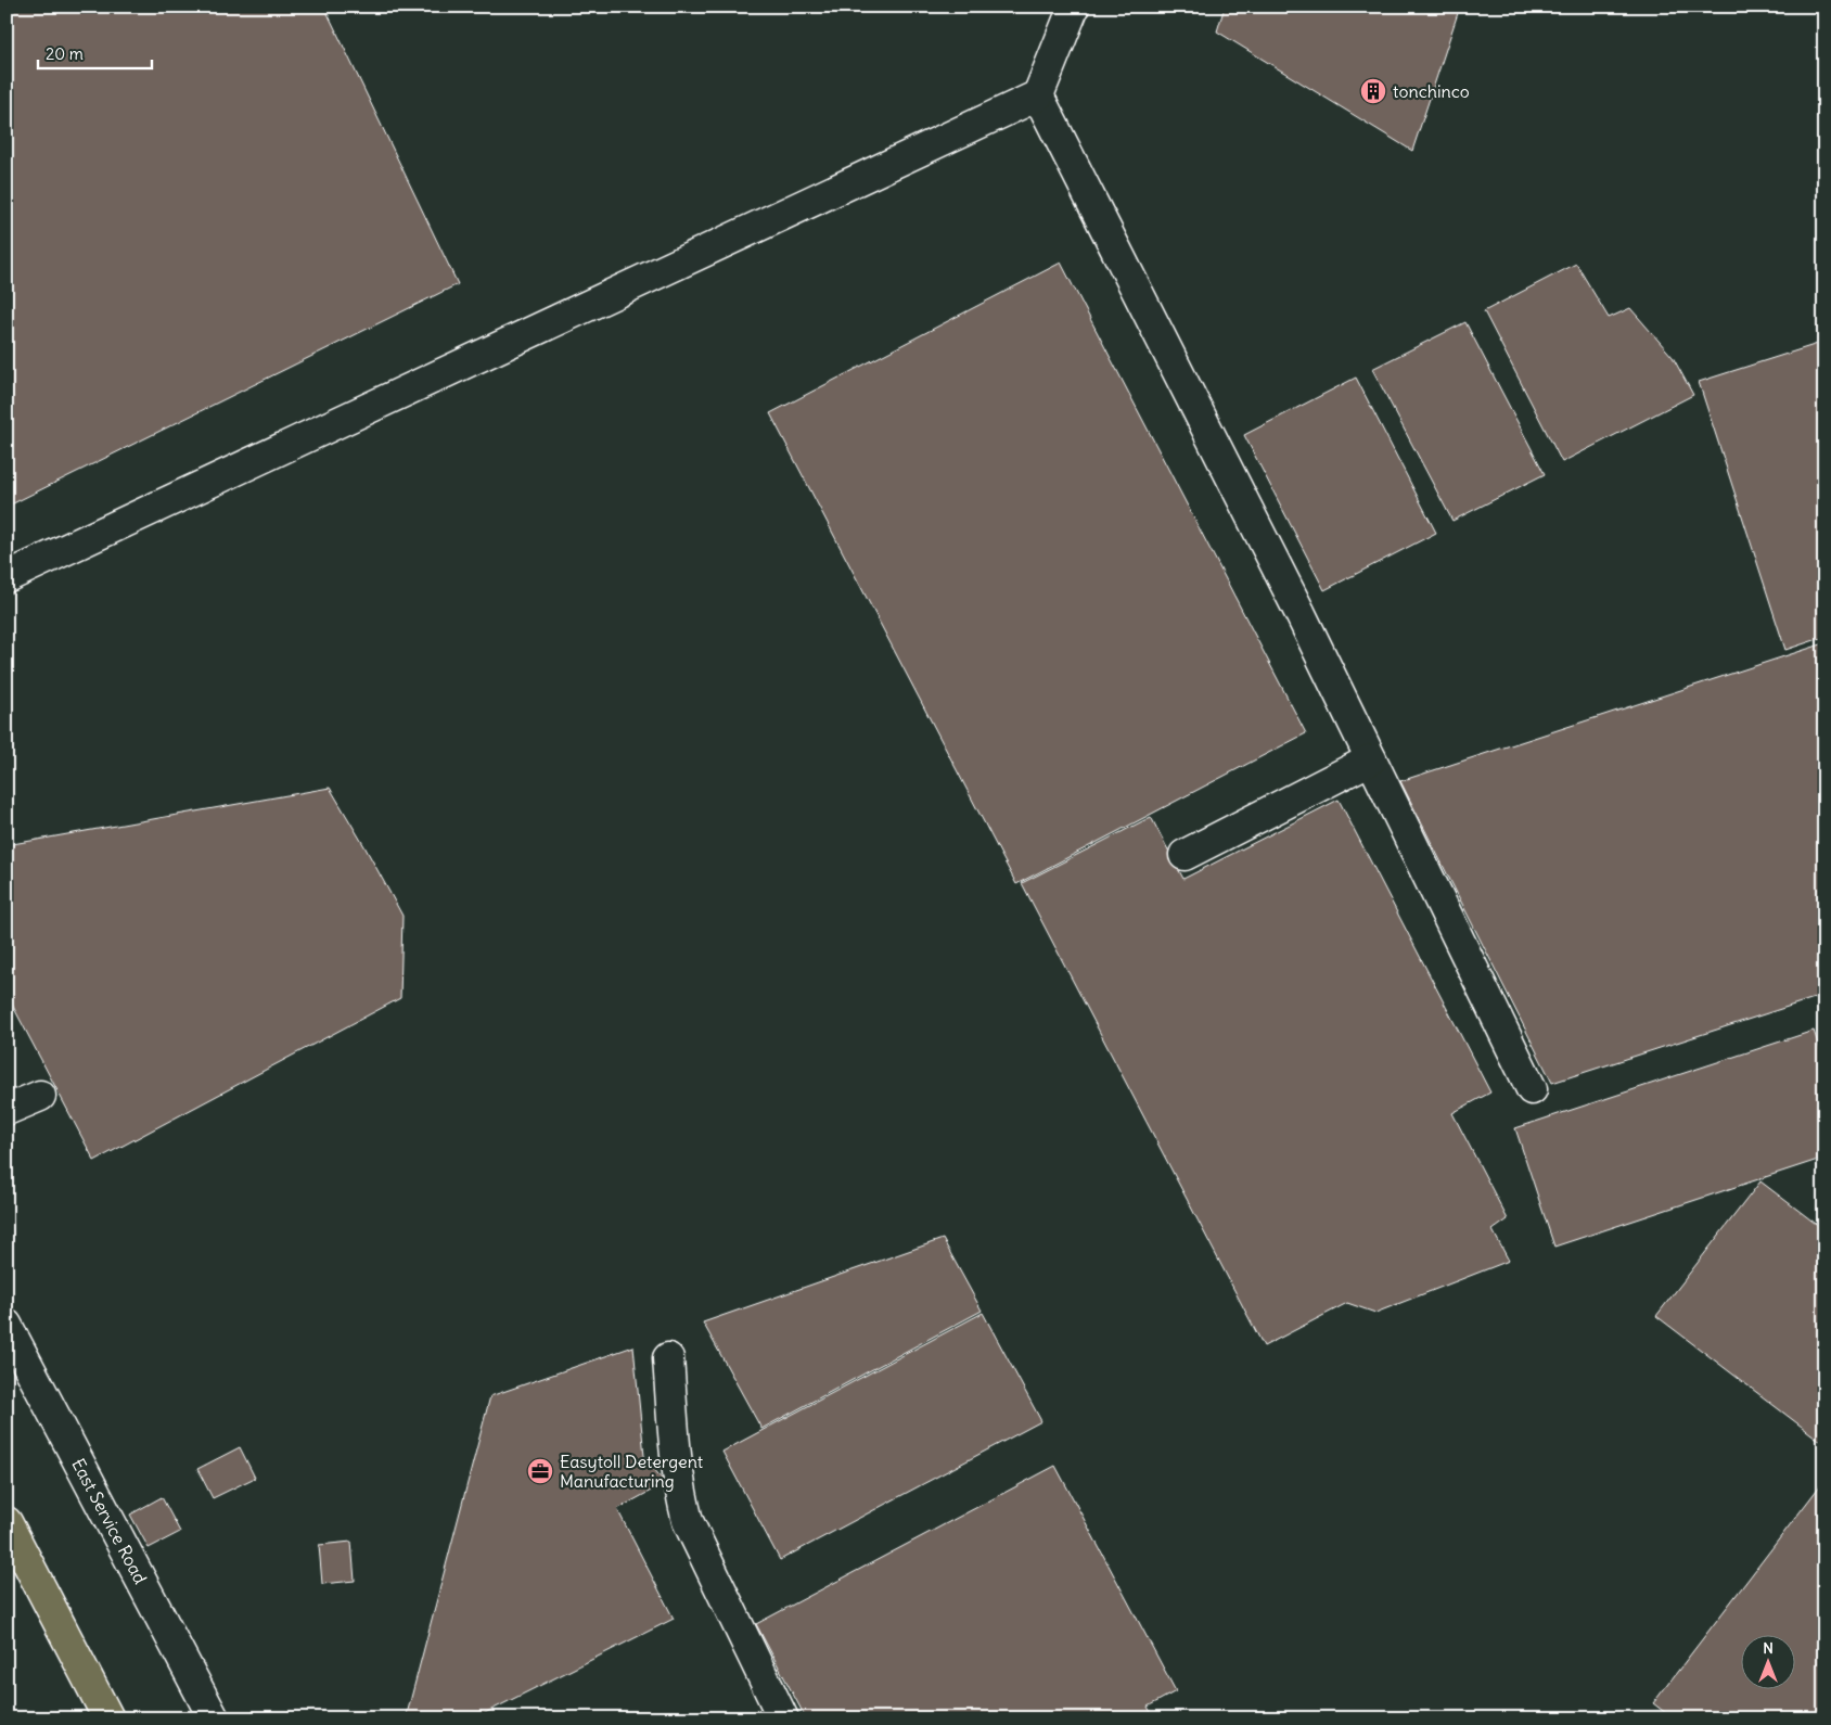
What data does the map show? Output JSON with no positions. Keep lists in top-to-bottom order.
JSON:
{
  "streets": {
    "street": ["East Service Road"]
  },
  "places": {
    "building": ["tonchinco"],
    "office": ["Easytoll Detergent Manufacturing"]
  },
  "scale_bar": "20 m",
  "north": "top"
}
